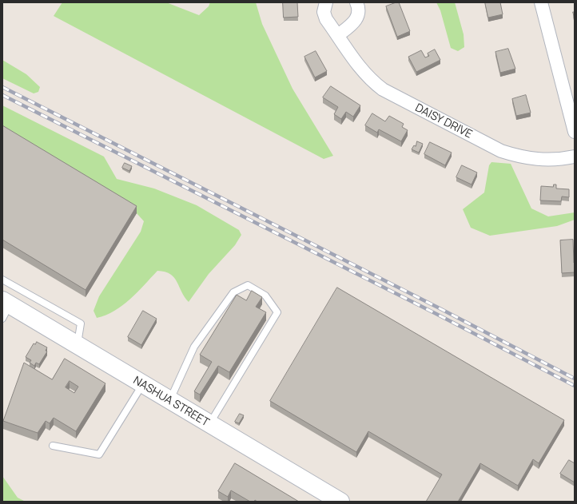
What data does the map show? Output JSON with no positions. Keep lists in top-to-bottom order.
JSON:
{
  "streets": {
    "main road": ["NASHUA STREET"],
    "street": ["DAISY DRIVE"]
  }
}
